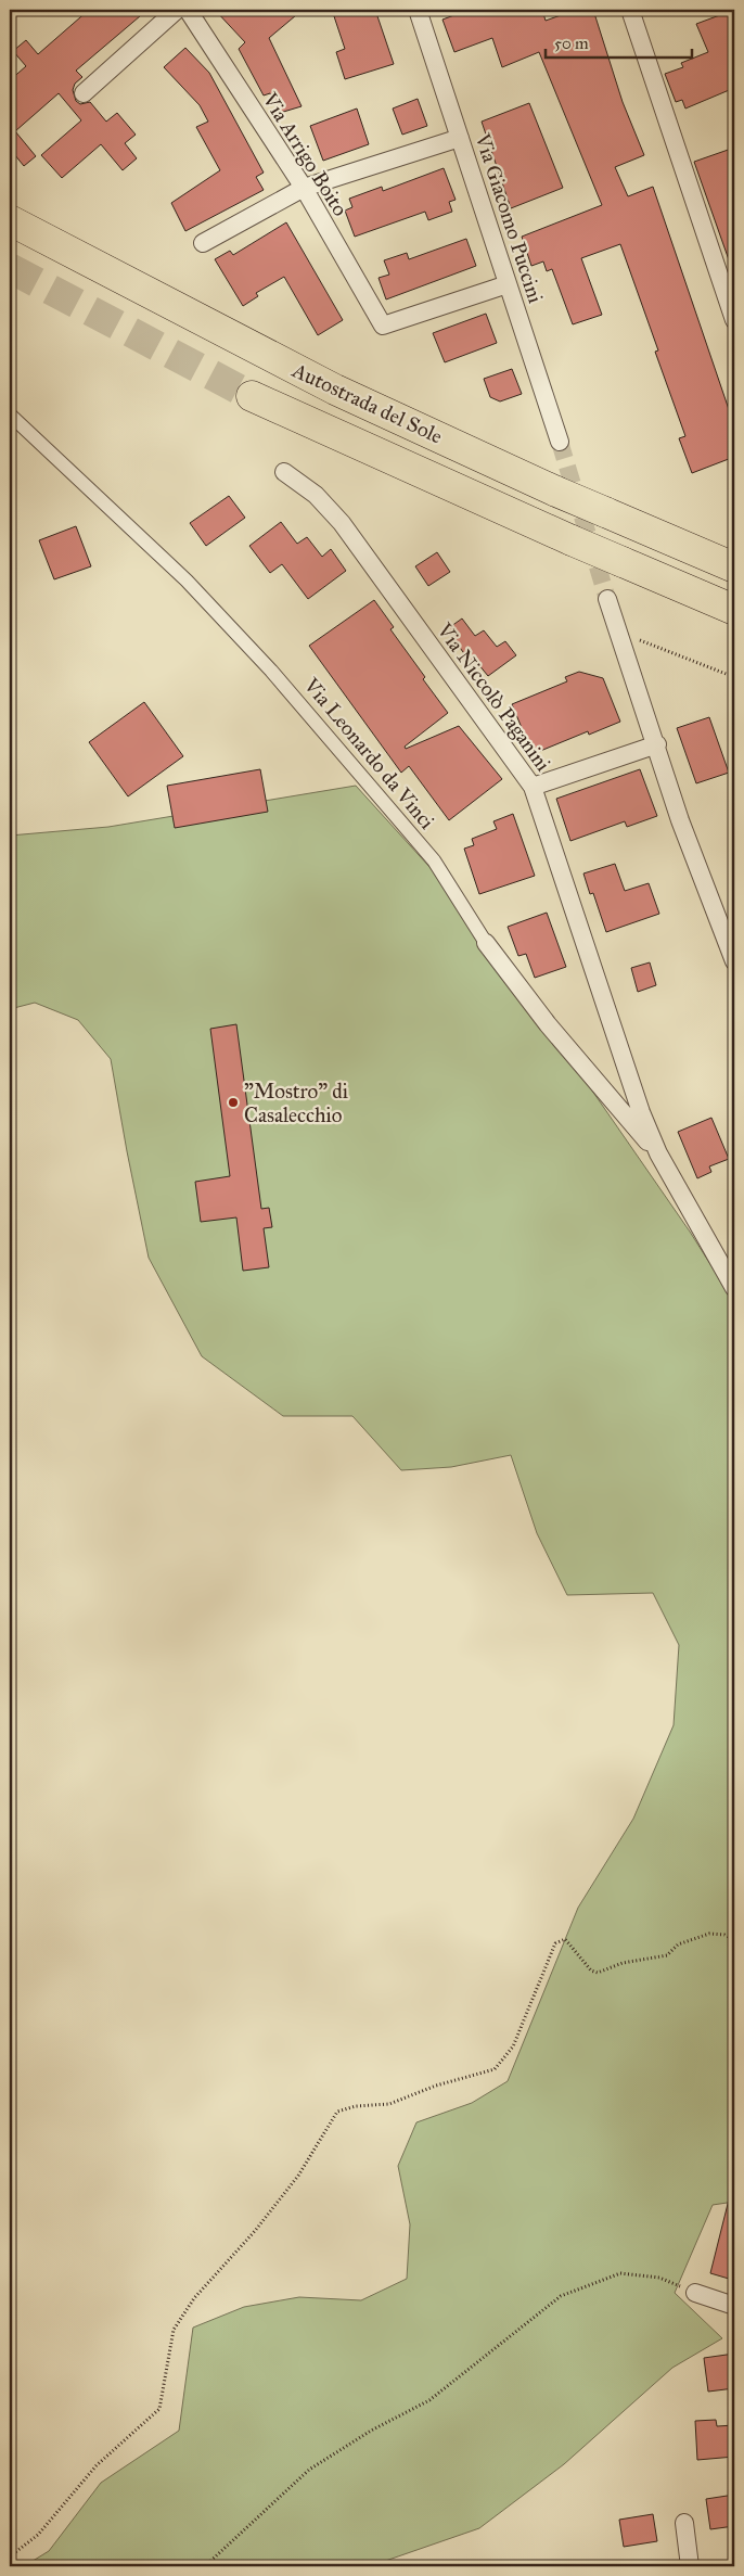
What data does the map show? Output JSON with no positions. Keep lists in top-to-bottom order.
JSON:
{
  "streets": {
    "highway": ["Autostrada del Sole"],
    "street": [
      "Via Arrigo Boito",
      "Via Giacomo Puccini",
      "Via Niccolò Paganini",
      "Via Leonardo da Vinci"
    ]
  },
  "crossings": [
    ["Via Arrigo Boito", "Via Giacomo Puccini"],
    ["Via Niccolò Paganini", "Via Leonardo da Vinci"]
  ],
  "places": ["\"Mostro\" di Casalecchio"],
  "scale_bar": "50 m"
}
